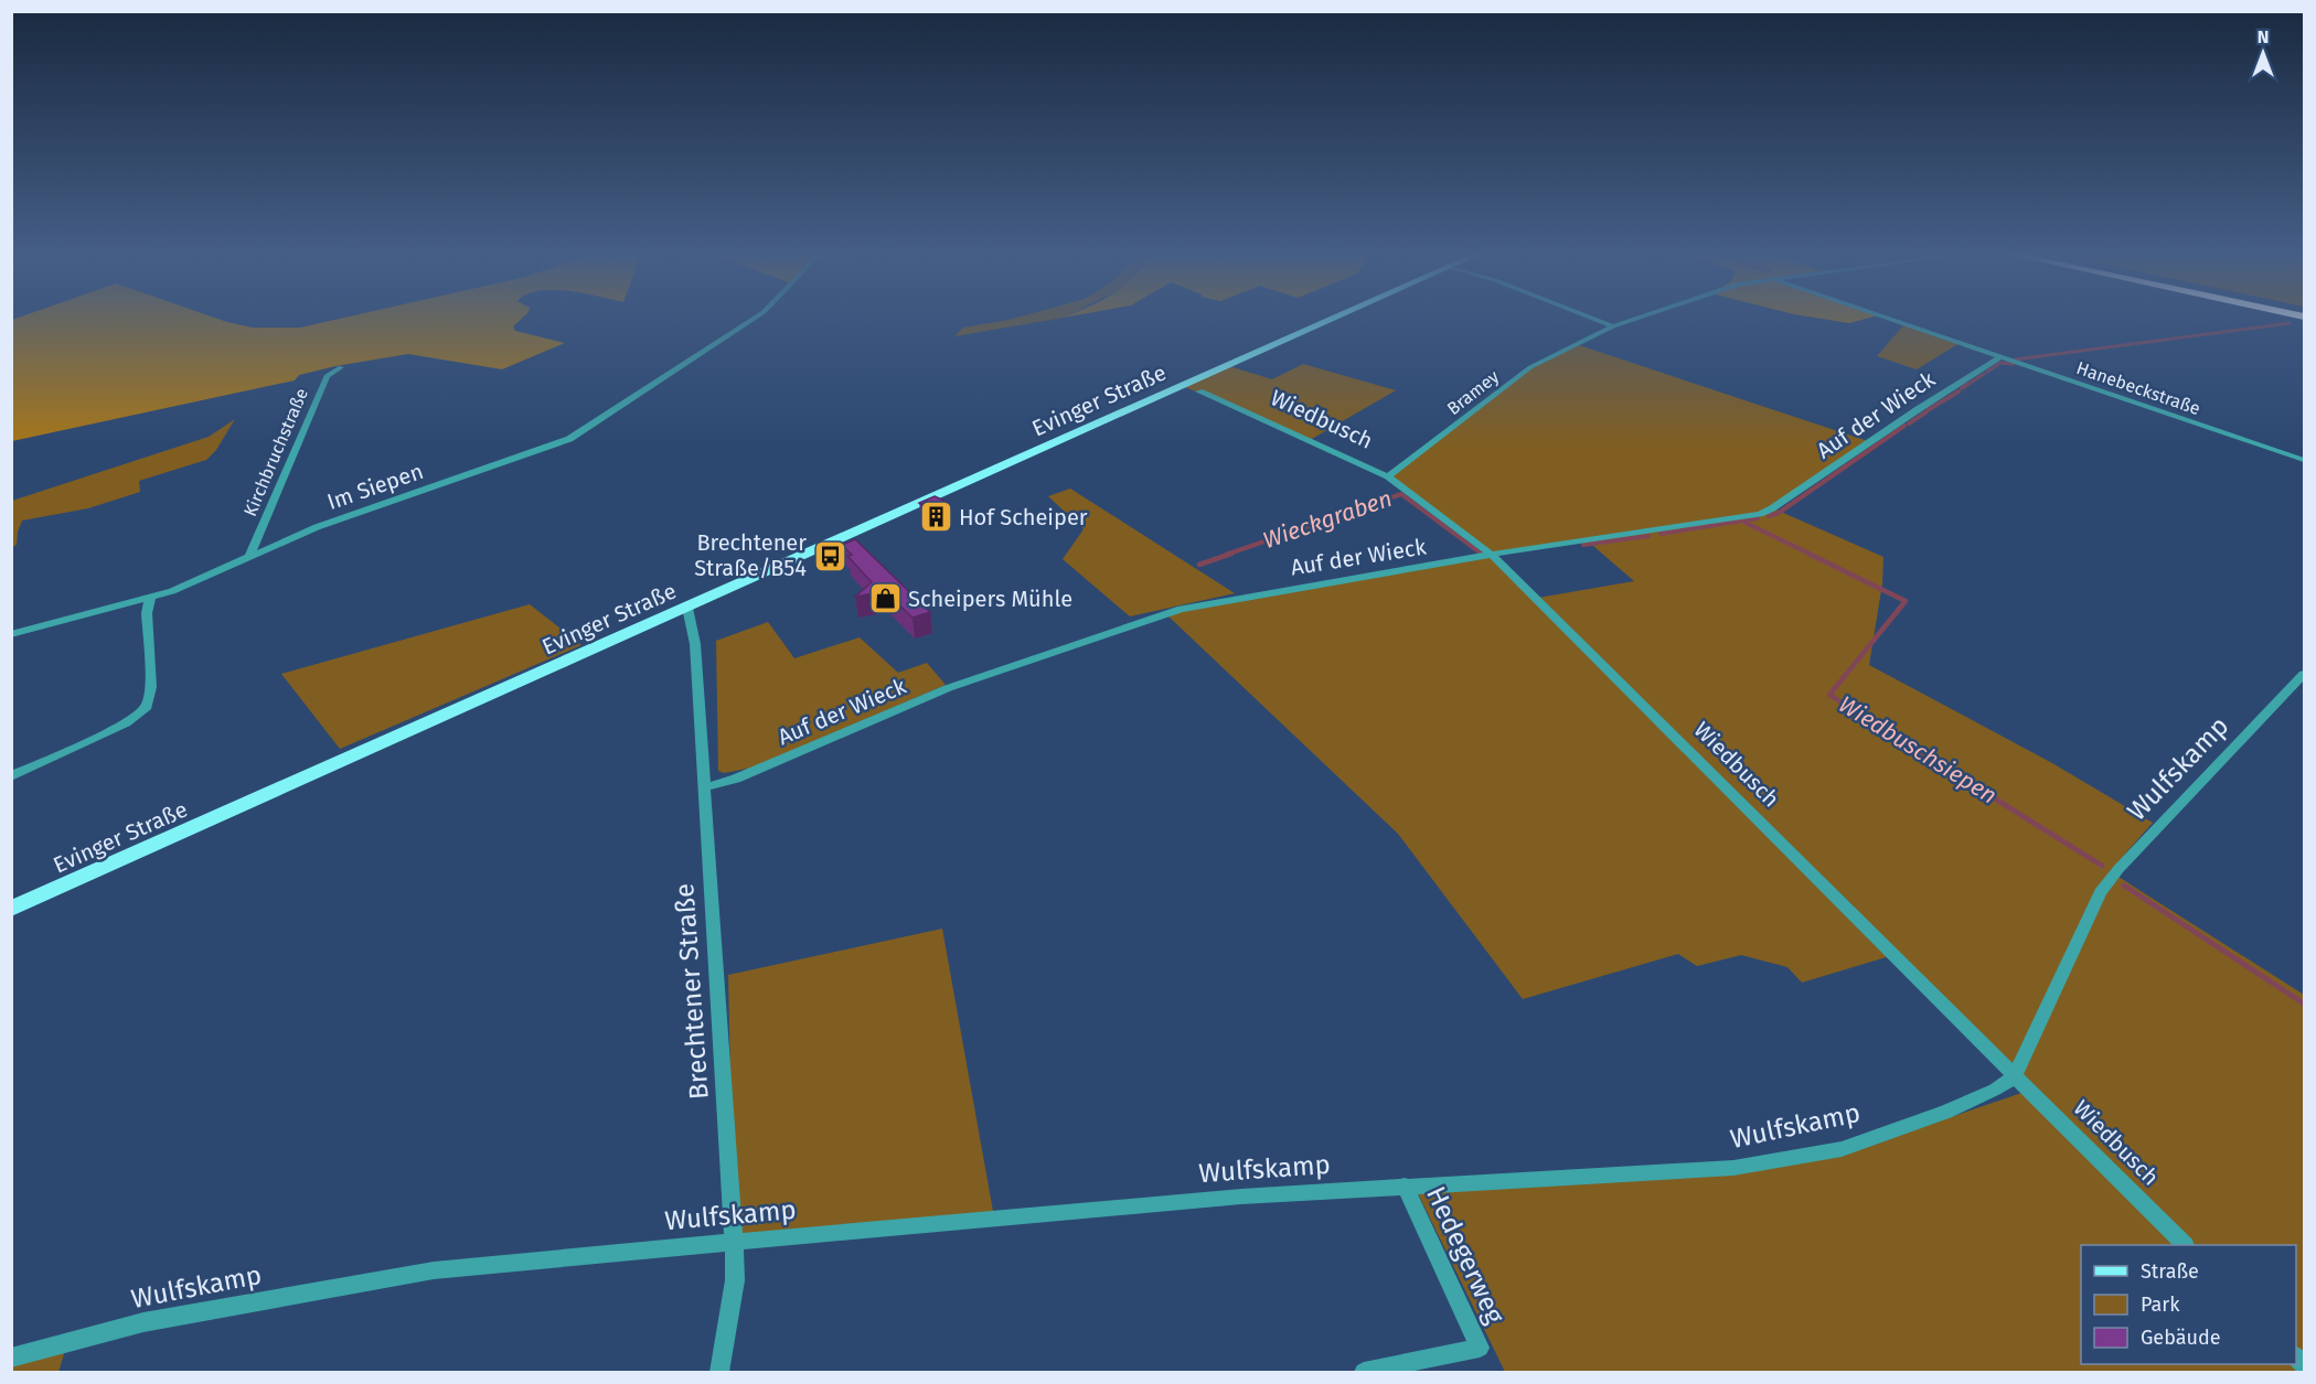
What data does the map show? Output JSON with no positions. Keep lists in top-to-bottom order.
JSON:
{
  "streets": {
    "main road": ["Evinger Straße"],
    "street": [
      "Hanebeckstraße",
      "Bramey",
      "Auf der Wieck",
      "Wiedbusch",
      "Kirchbruchstraße",
      "Im Siepen",
      "Wulfskamp",
      "Brechtener Straße",
      "Hedegerweg"
    ]
  },
  "crossings": [
    ["Hanebeckstraße", "Auf der Wieck"],
    ["Bramey", "Wiedbusch"],
    ["Evinger Straße", "Brechtener Straße"],
    ["Auf der Wieck", "Wiedbusch"],
    ["Auf der Wieck", "Brechtener Straße"],
    ["Wiedbusch", "Wulfskamp"],
    ["Kirchbruchstraße", "Im Siepen"],
    ["Wulfskamp", "Brechtener Straße"],
    ["Wulfskamp", "Hedegerweg"]
  ],
  "water": ["Wieckgraben", "Wiedbuschsiepen"],
  "places": {
    "building": ["Hof Scheiper"],
    "bus stop": ["Brechtener Straße/B54"],
    "shop": ["Scheipers Mühle"]
  },
  "legend": ["Straße", "Park", "Gebäude"],
  "north": "top"
}
